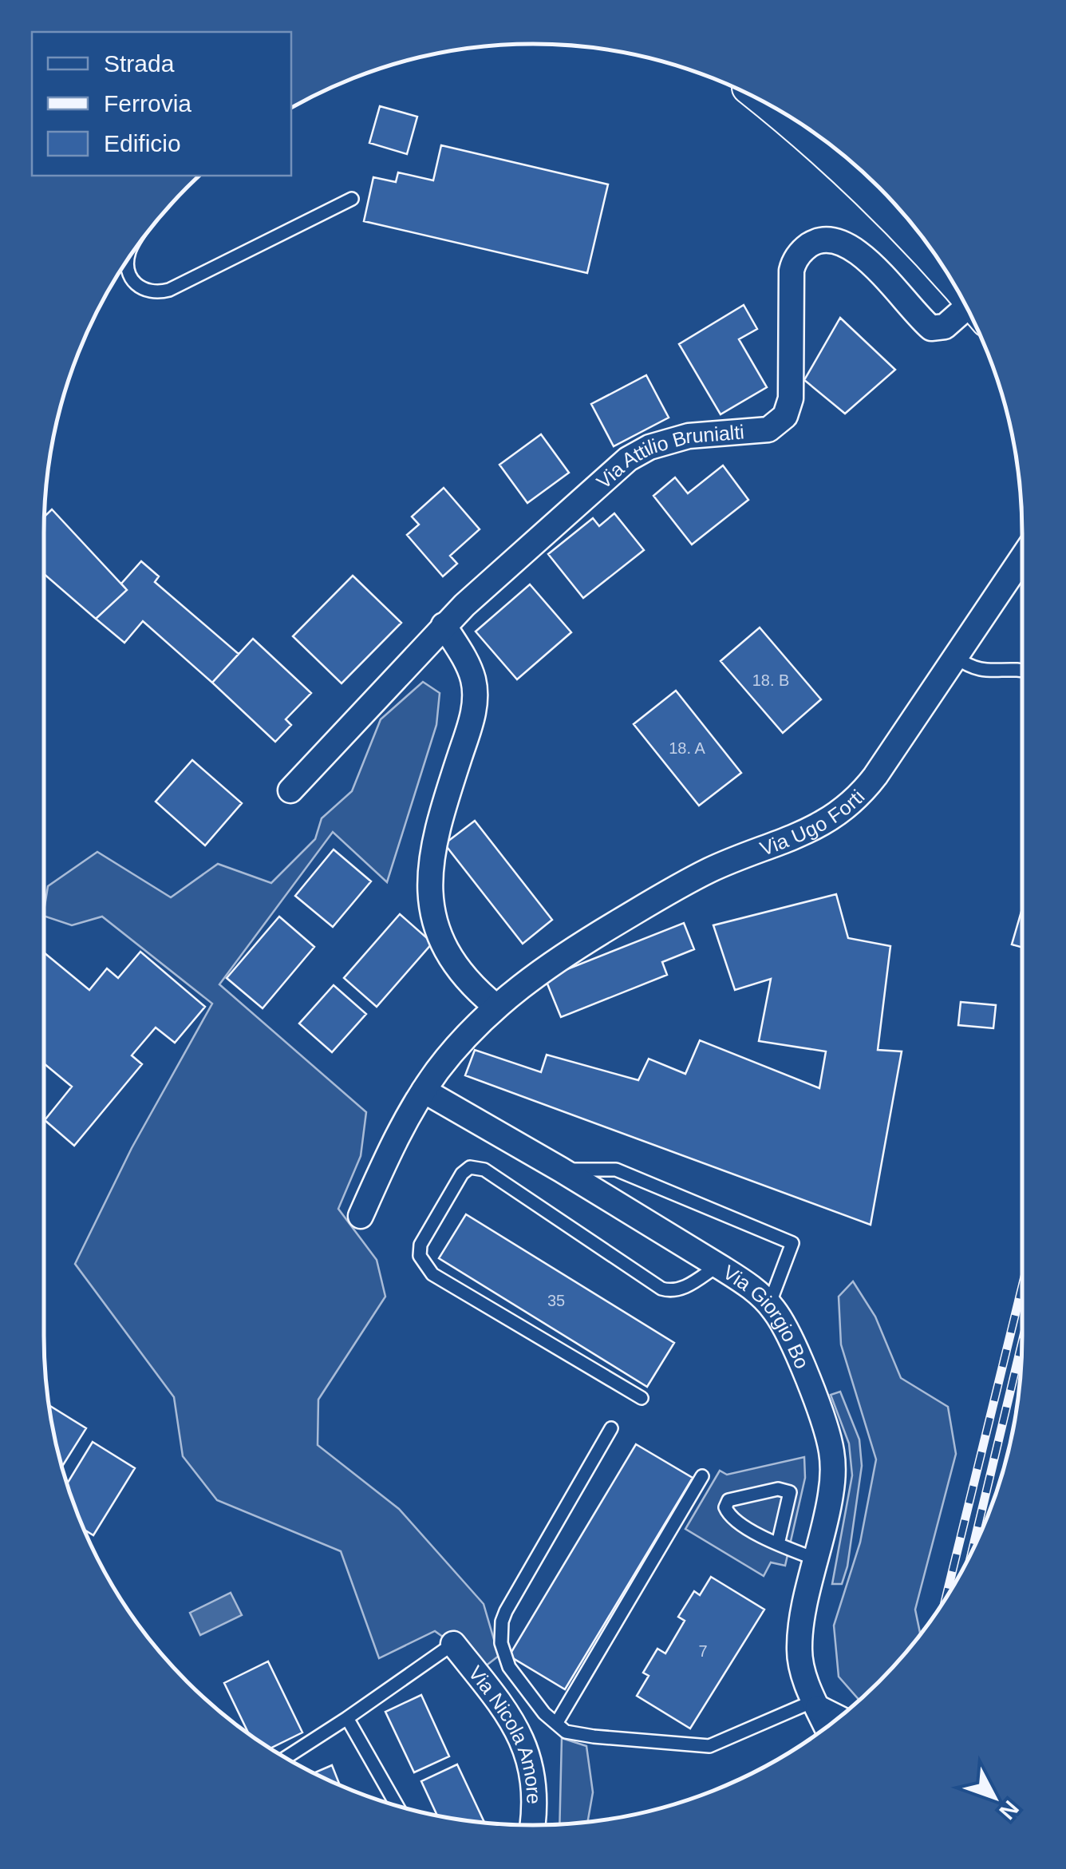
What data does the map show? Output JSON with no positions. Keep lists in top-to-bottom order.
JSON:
{
  "streets": {
    "street": [
      "Via Attilio Brunialti",
      "Via Ugo Forti",
      "Via Giorgio Bo",
      "Via Nicola Amore"
    ]
  },
  "crossings": [
    ["Via Ugo Forti", "Via Giorgio Bo"]
  ],
  "house_numbers": [
    "18. B",
    "18. A",
    "35",
    "7"
  ],
  "legend": ["Strada", "Ferrovia", "Edificio"],
  "north": "bottom right"
}
